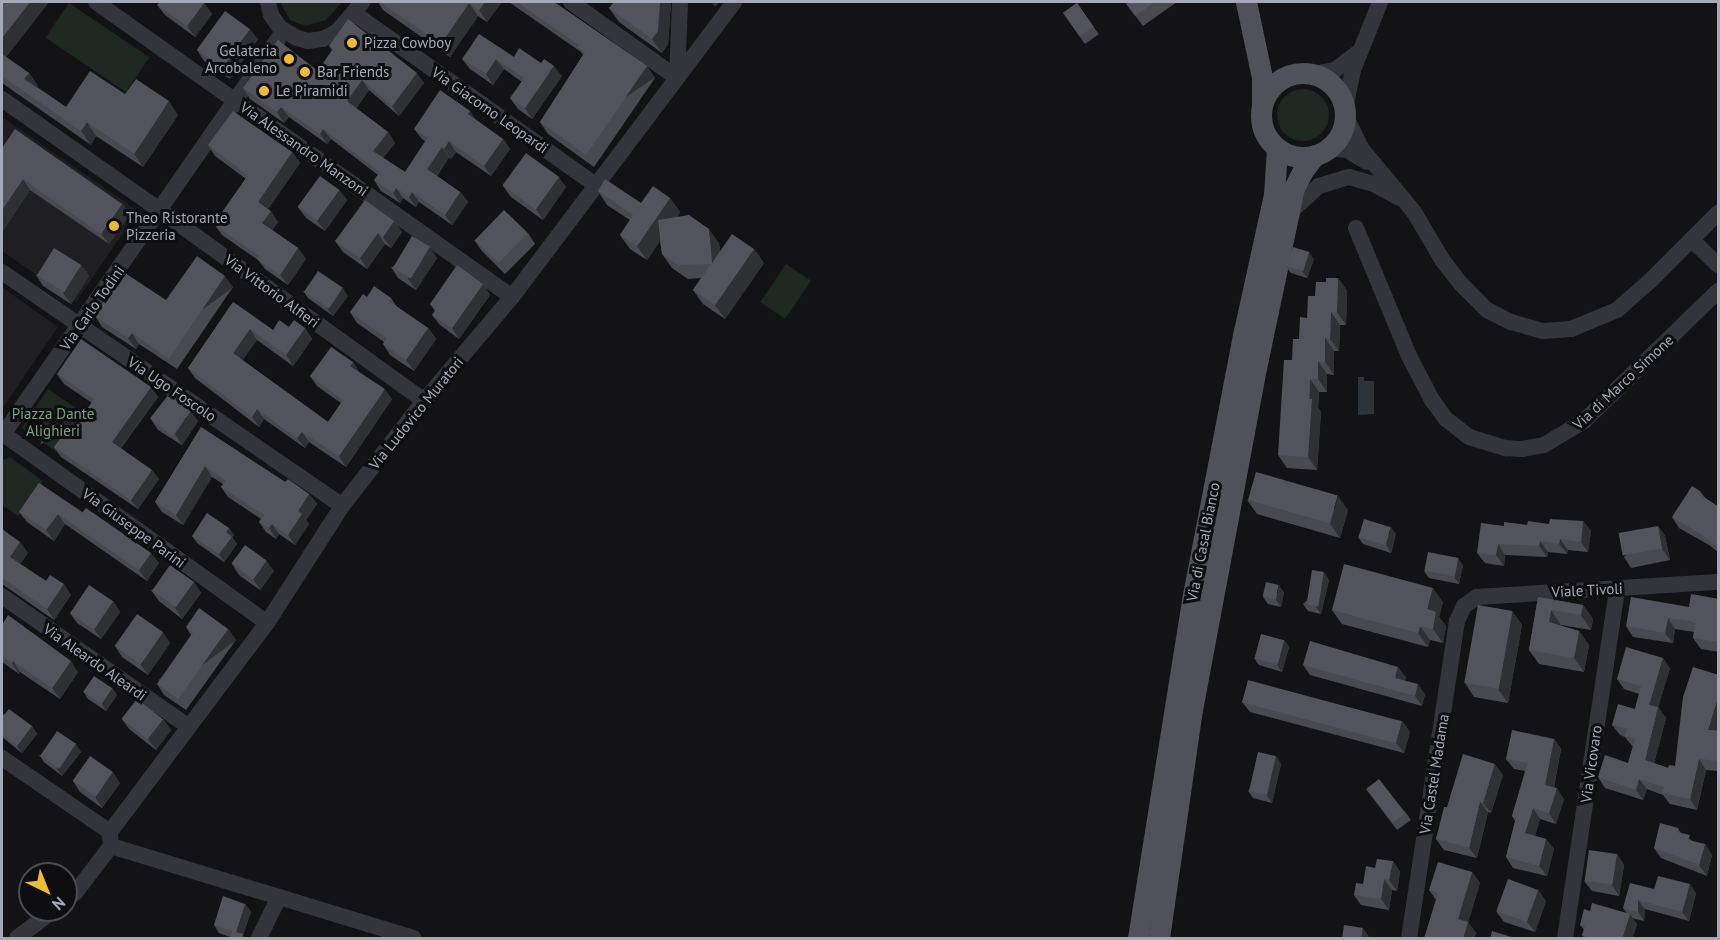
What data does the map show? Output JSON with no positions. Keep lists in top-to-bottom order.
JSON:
{
  "streets": {
    "main road": ["Via di Casal Bianco"],
    "street": [
      "Via Giacomo Leopardi",
      "Via Alessandro Manzoni",
      "Via Vittorio Alfieri",
      "Via Carlo Todini",
      "Via di Marco Simone",
      "Via Ugo Foscolo",
      "Via Ludovico Muratori",
      "Via Giuseppe Parini",
      "Viale Tivoli",
      "Via Aleardo Aleardi",
      "Via Vicovaro",
      "Via Castel Madama"
    ]
  },
  "crossings": [
    ["Via Giacomo Leopardi", "Via Ludovico Muratori"],
    ["Via Alessandro Manzoni", "Via Carlo Todini"],
    ["Via Alessandro Manzoni", "Via Ludovico Muratori"],
    ["Via Vittorio Alfieri", "Via Carlo Todini"],
    ["Via Vittorio Alfieri", "Via Ludovico Muratori"],
    ["Via Carlo Todini", "Via Ugo Foscolo"],
    ["Via Carlo Todini", "Via Giuseppe Parini"],
    ["Via Ugo Foscolo", "Via Ludovico Muratori"],
    ["Via Ludovico Muratori", "Via Giuseppe Parini"],
    ["Via Ludovico Muratori", "Via Aleardo Aleardi"],
    ["Viale Tivoli", "Via Vicovaro"],
    ["Viale Tivoli", "Via Castel Madama"]
  ],
  "parks": ["Piazza Dante Alighieri"],
  "places": [
    "Pizza Cowboy",
    "Gelateria Arcobaleno",
    "Bar Friends",
    "Le Piramidi",
    "Theo Ristorante Pizzeria"
  ],
  "north": "bottom right"
}
